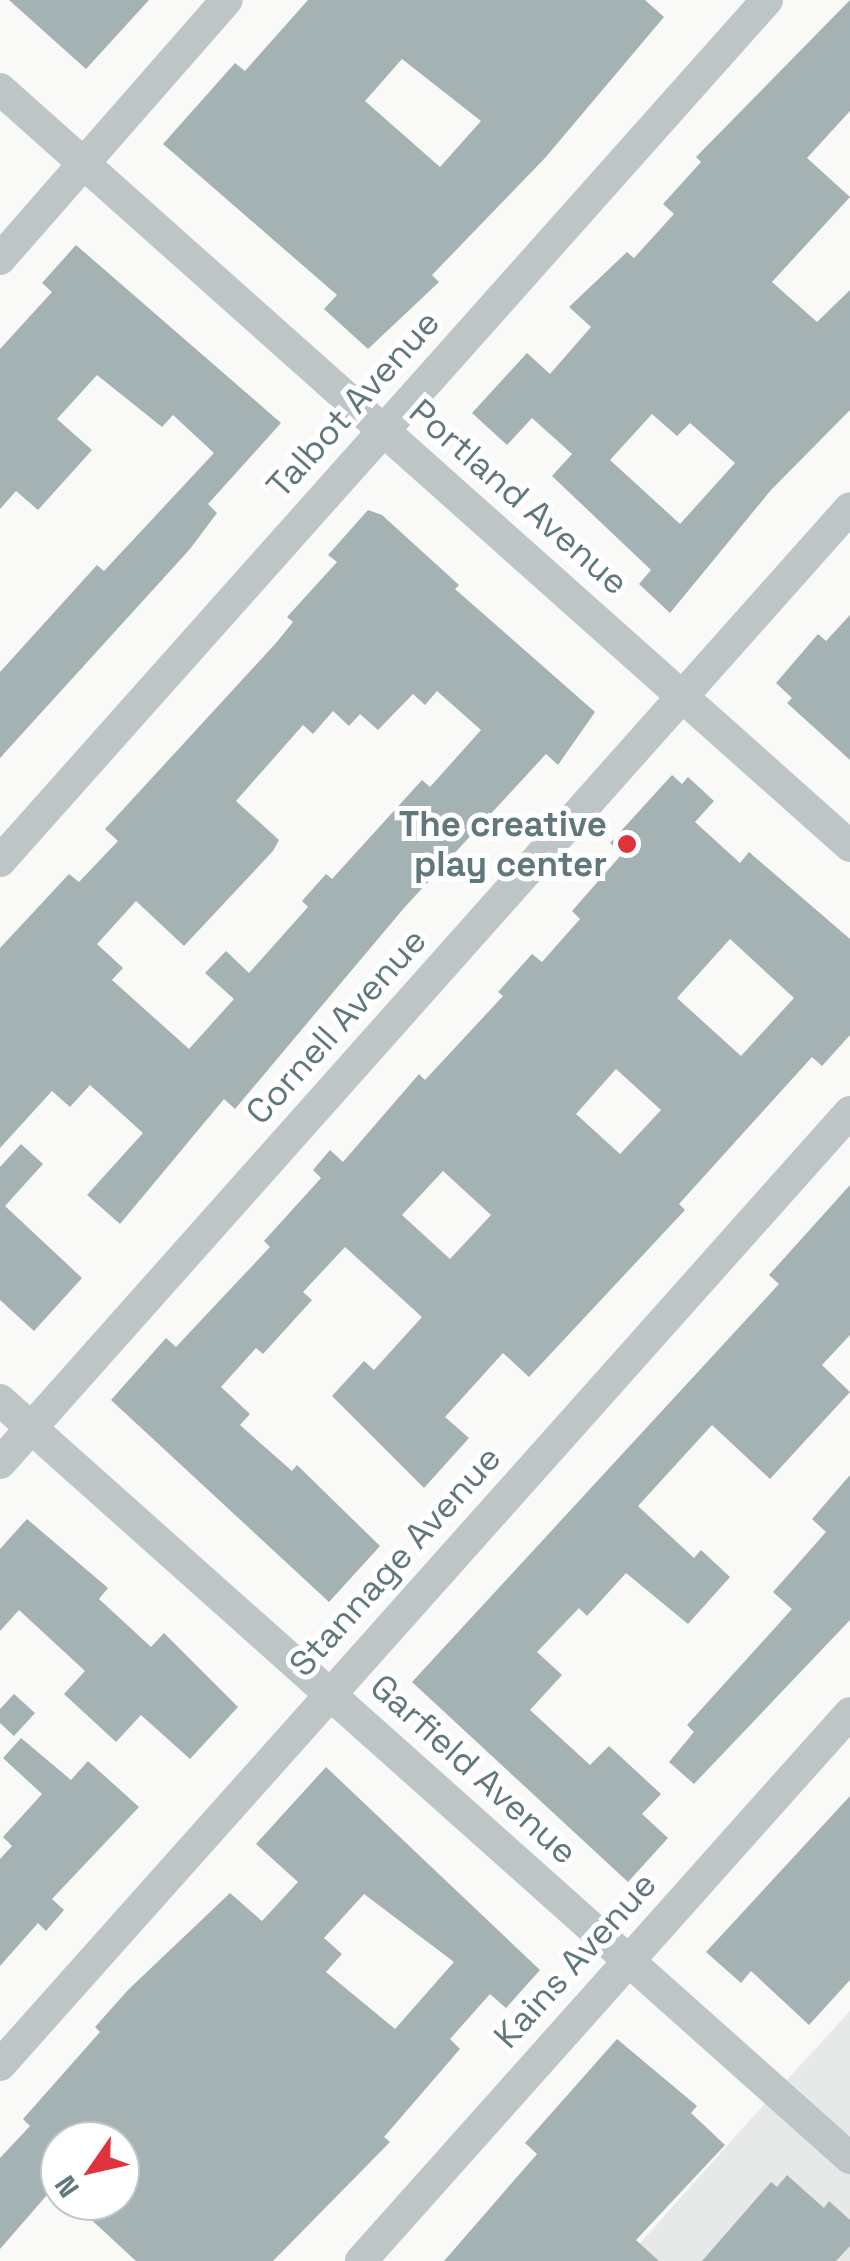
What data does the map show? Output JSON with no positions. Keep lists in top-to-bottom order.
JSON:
{
  "streets": {
    "street": [
      "Talbot Avenue",
      "Portland Avenue",
      "Cornell Avenue",
      "Stannage Avenue",
      "Garfield Avenue",
      "Kains Avenue"
    ]
  },
  "crossings": [
    ["Talbot Avenue", "Portland Avenue"],
    ["Portland Avenue", "Cornell Avenue"],
    ["Cornell Avenue", "Garfield Avenue"],
    ["Stannage Avenue", "Garfield Avenue"],
    ["Garfield Avenue", "Kains Avenue"]
  ],
  "places": ["The creative play center"],
  "north": "bottom left"
}
